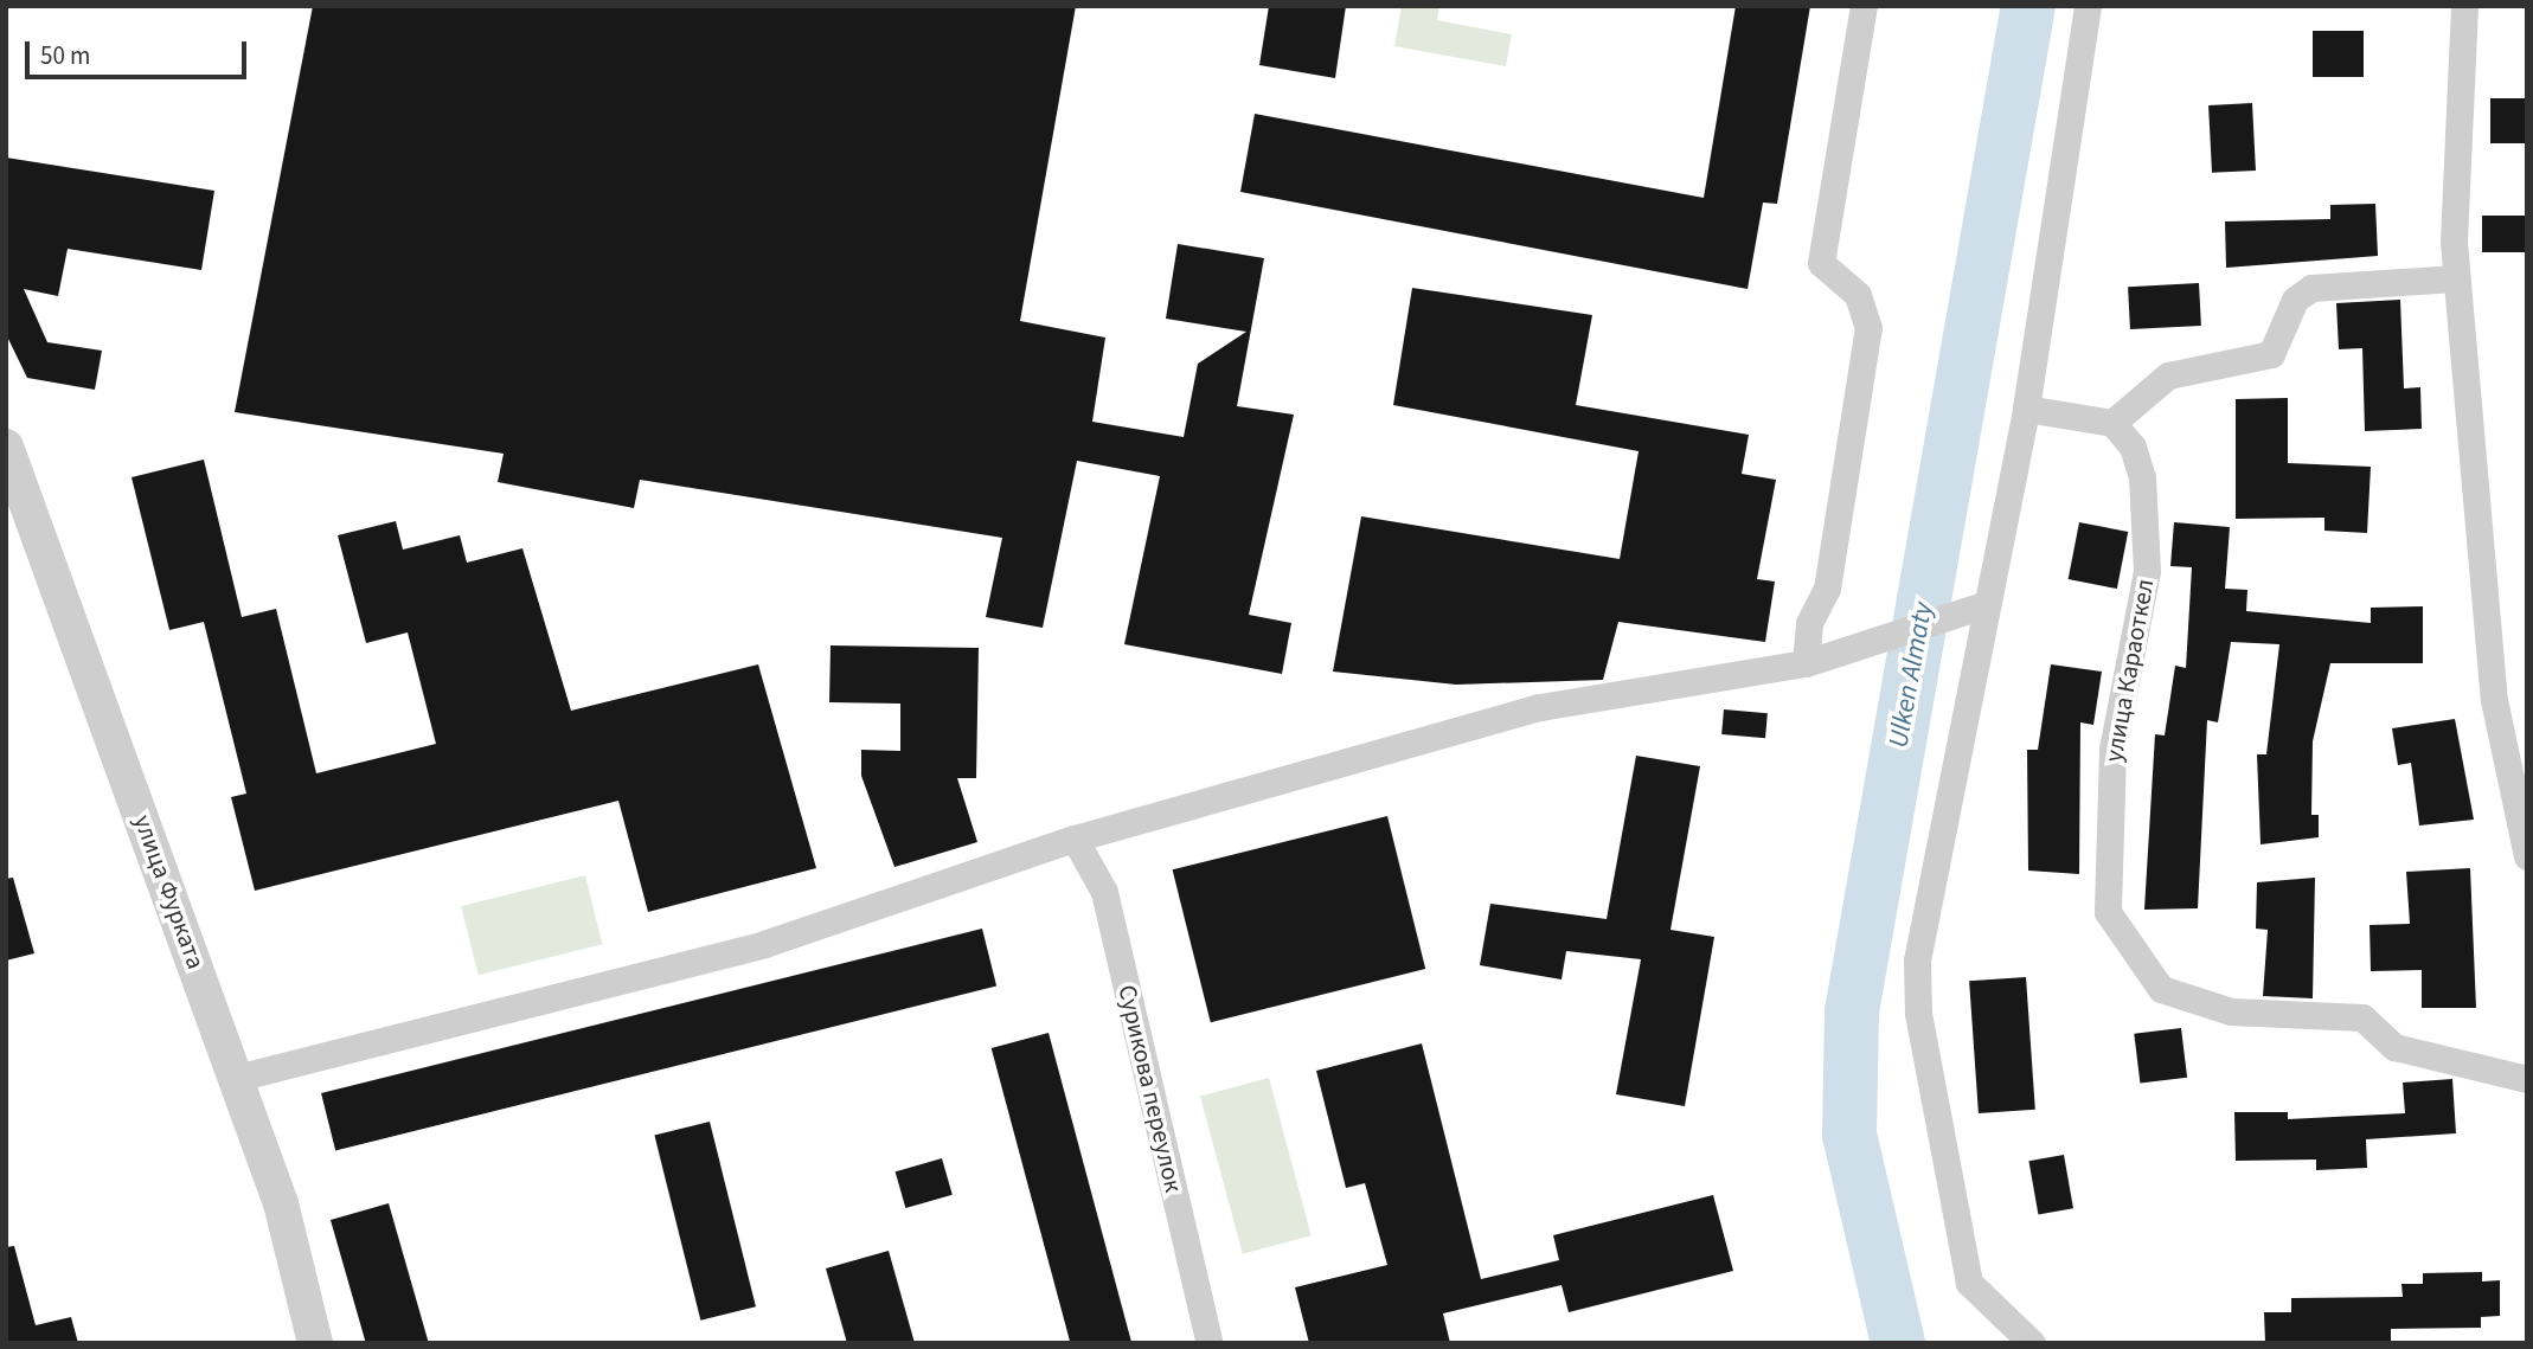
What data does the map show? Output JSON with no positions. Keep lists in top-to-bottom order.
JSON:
{
  "streets": {
    "street": ["улица Караоткел", "улица Фурката", "Сурикова переулок"]
  },
  "water": ["Ulken Almaty"],
  "scale_bar": "50 m"
}
